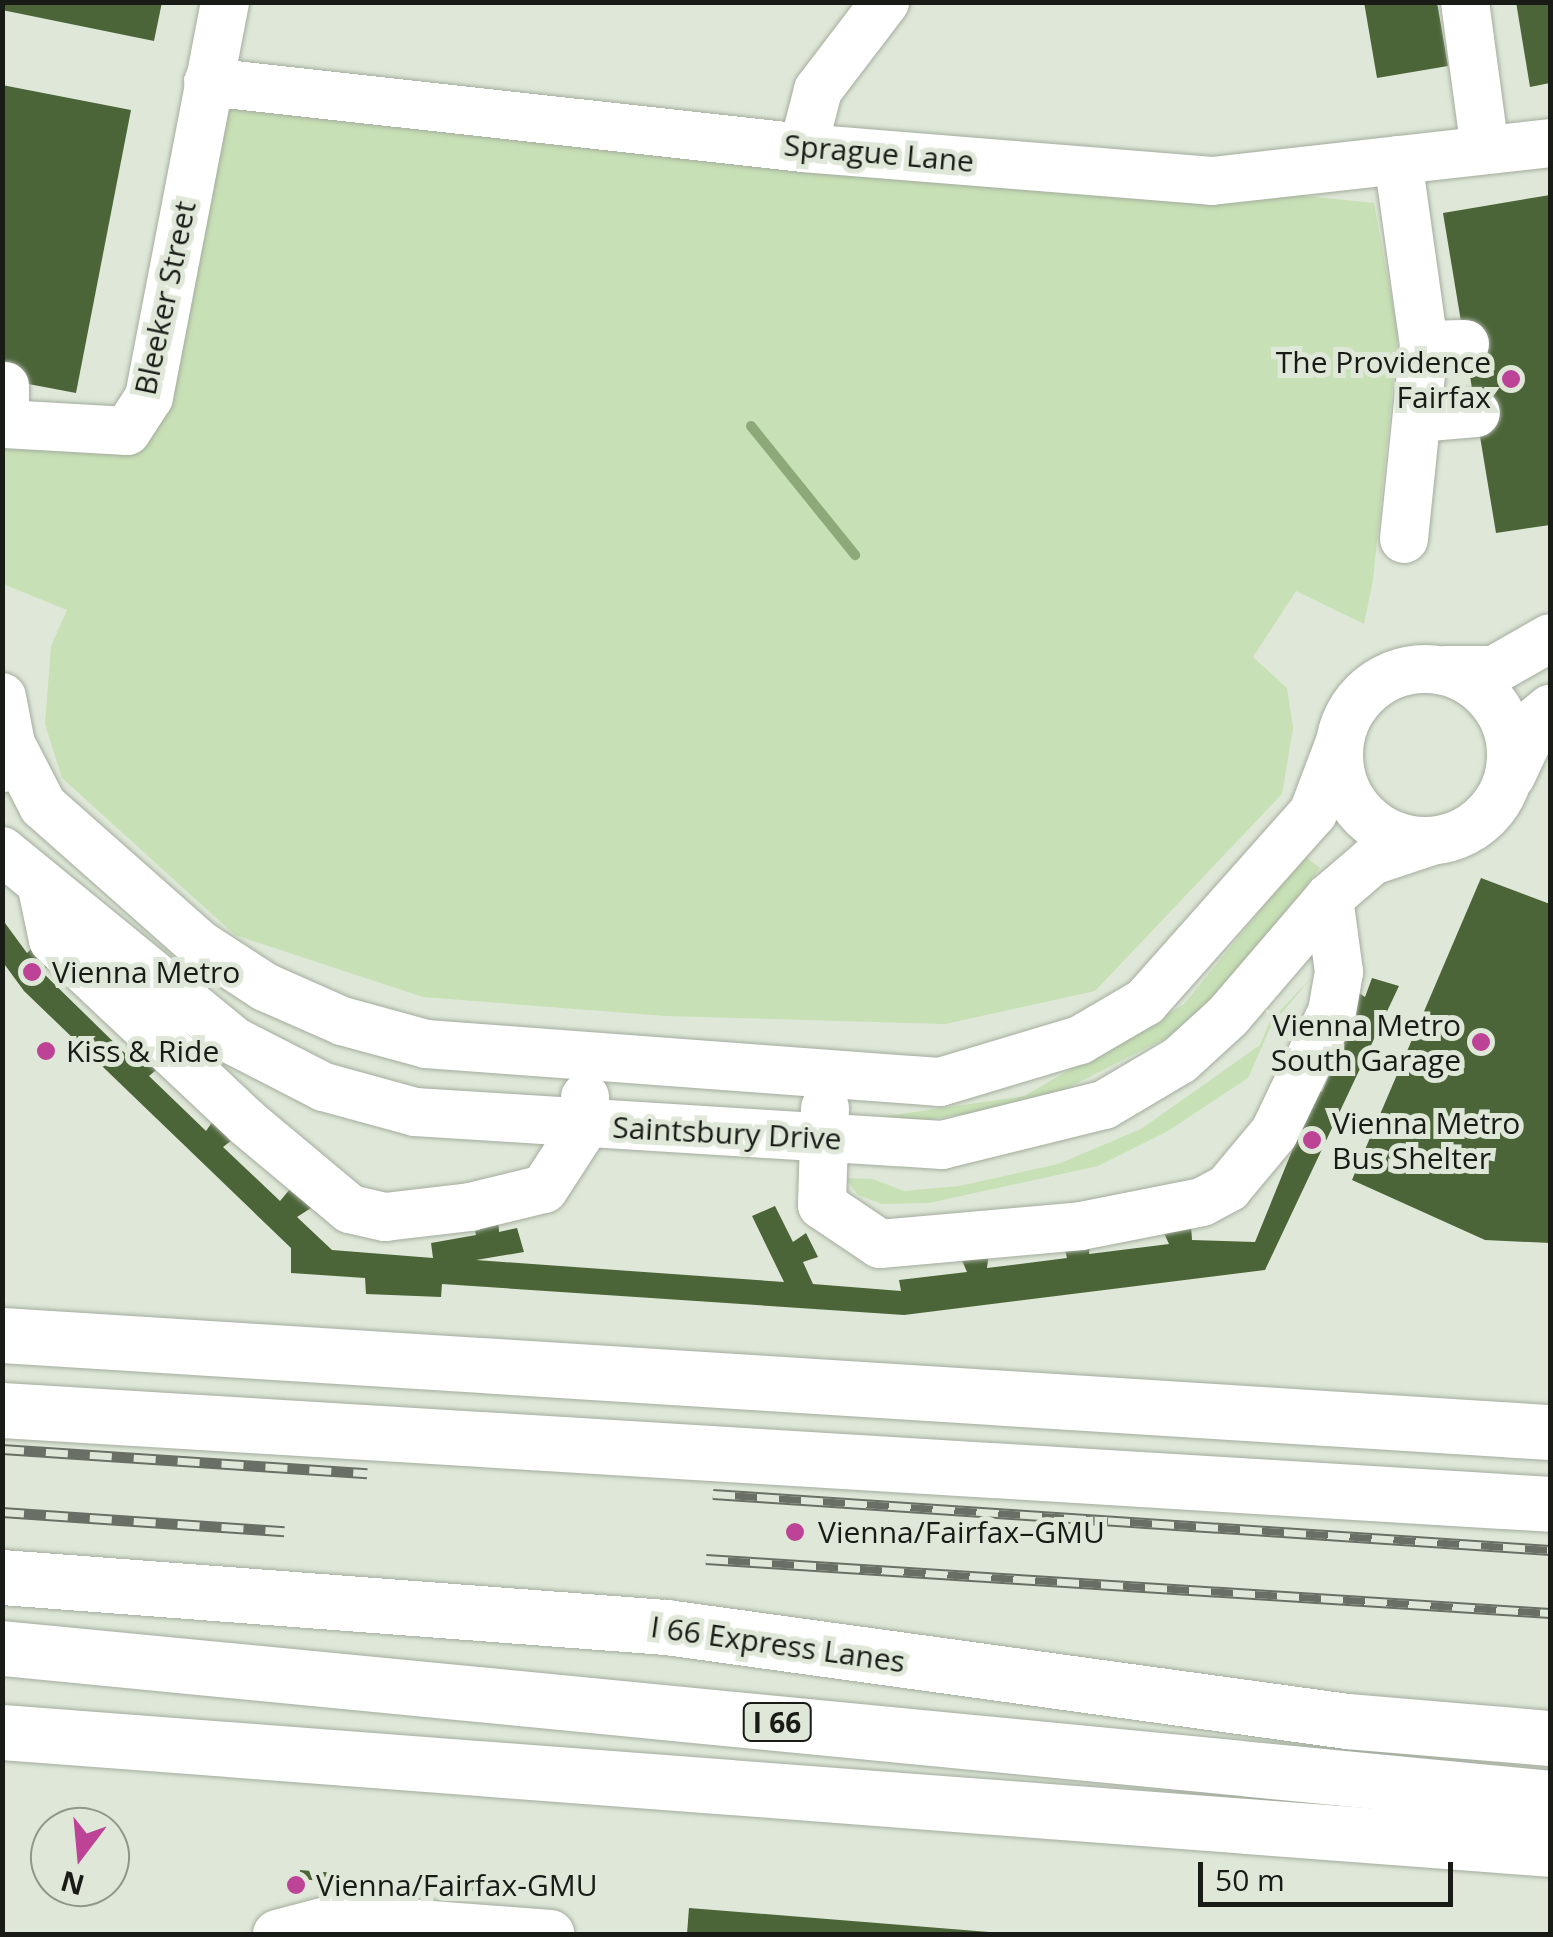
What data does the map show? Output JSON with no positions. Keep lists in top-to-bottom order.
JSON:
{
  "streets": {
    "highway": ["I 66 Express Lanes", "I 66"],
    "street": ["Sprague Lane", "Bleeker Street", "Saintsbury Drive"]
  },
  "crossings": [
    ["Sprague Lane", "Bleeker Street"]
  ],
  "places": [
    "The Providence Fairfax",
    "Vienna Metro",
    "Vienna Metro South Garage",
    "Kiss & Ride",
    "Vienna Metro Bus Shelter",
    "Vienna/Fairfax–GMU",
    "Vienna/Fairfax-GMU"
  ],
  "scale_bar": "50 m",
  "north": "bottom"
}
